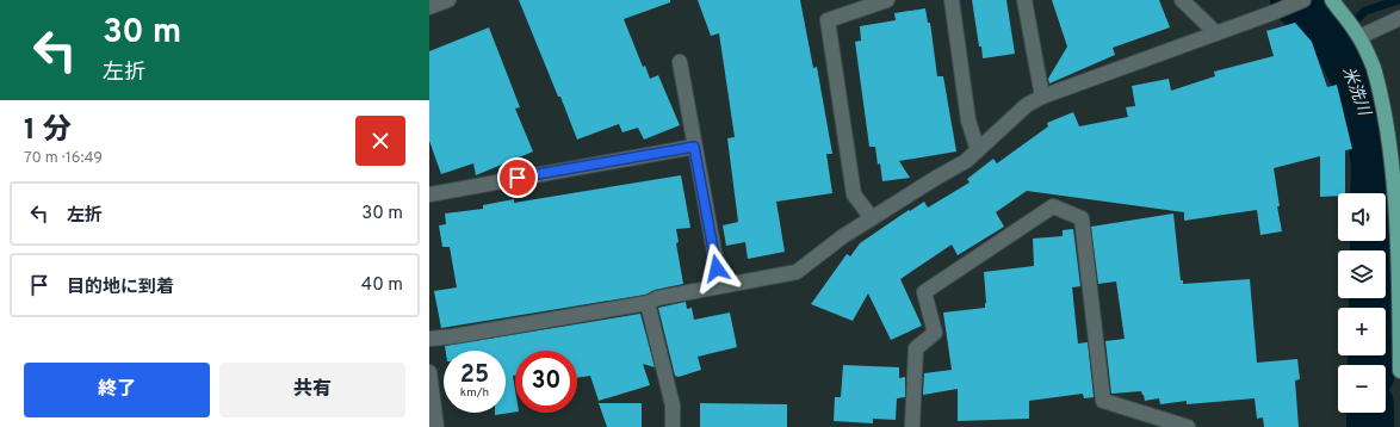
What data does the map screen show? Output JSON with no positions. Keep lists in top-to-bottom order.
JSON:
{
  "water": ["米洗川"],
  "page": {
    "turn": ["30 m", "左折"],
    "heading": ["1 分", "70 m · 16:49"],
    "list": [
      {
        "name": "左折",
        "value": "30 m"
      },
      {
        "name": "目的地に到着",
        "value": "40 m"
      }
    ],
    "map_buttons": ["+", "−"],
    "speed": "25 km/h",
    "limit": "30",
    "buttons": ["終了", "共有"]
  }
}
